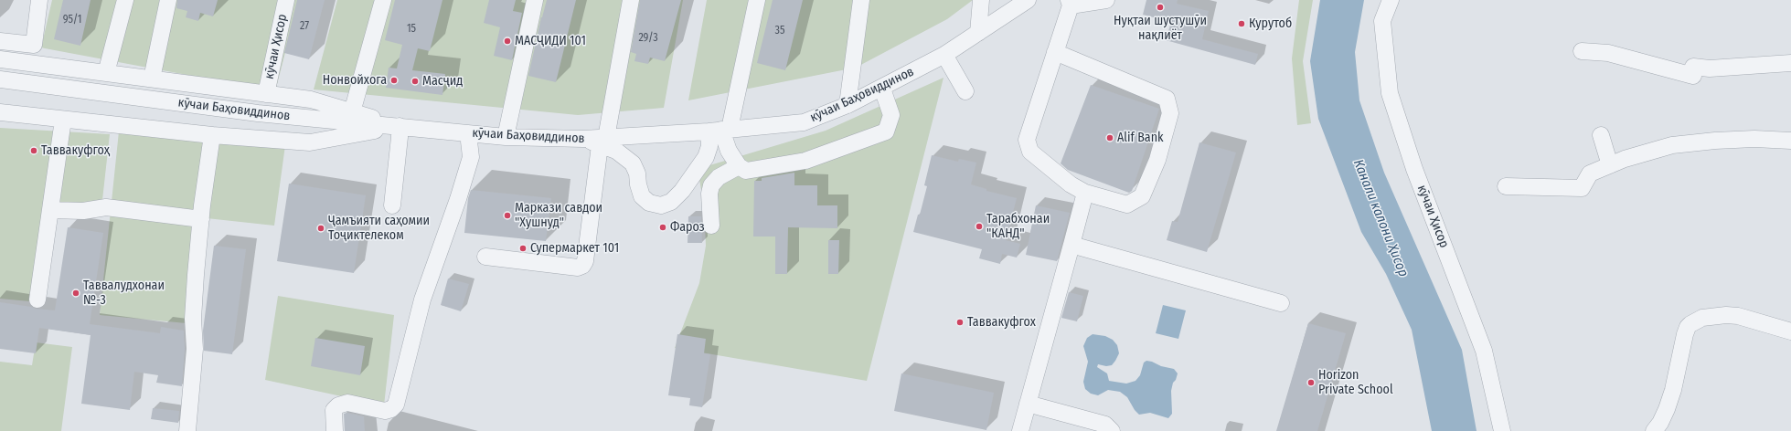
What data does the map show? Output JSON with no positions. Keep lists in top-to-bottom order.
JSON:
{
  "streets": {
    "street": ["кӯчаи Ҳисор", "кӯчаи Баҳовиддинов"]
  },
  "water": ["Канали калони Ҳисор"],
  "places": [
    "Нуқтаи шустушӯи нақлиёт",
    "Курутоб",
    "МАСҶИДИ 101",
    "Нонвойхога",
    "Масҷид",
    "Alif Bank",
    "Таввакуфгоҳ",
    "Маркази савдои \"Хушнуд\"",
    "Тарабхонаи \"КАНД\"",
    "Фароз",
    "Ҷамъияти саҳомии Тоҷиктелеком",
    "Супермаркет 101",
    "Таввалудхонаи №-3",
    "Таввакуфгох",
    "Horizon Private School"
  ],
  "house_numbers": [
    "95/1",
    "27",
    "15",
    "35",
    "29/3"
  ]
}
